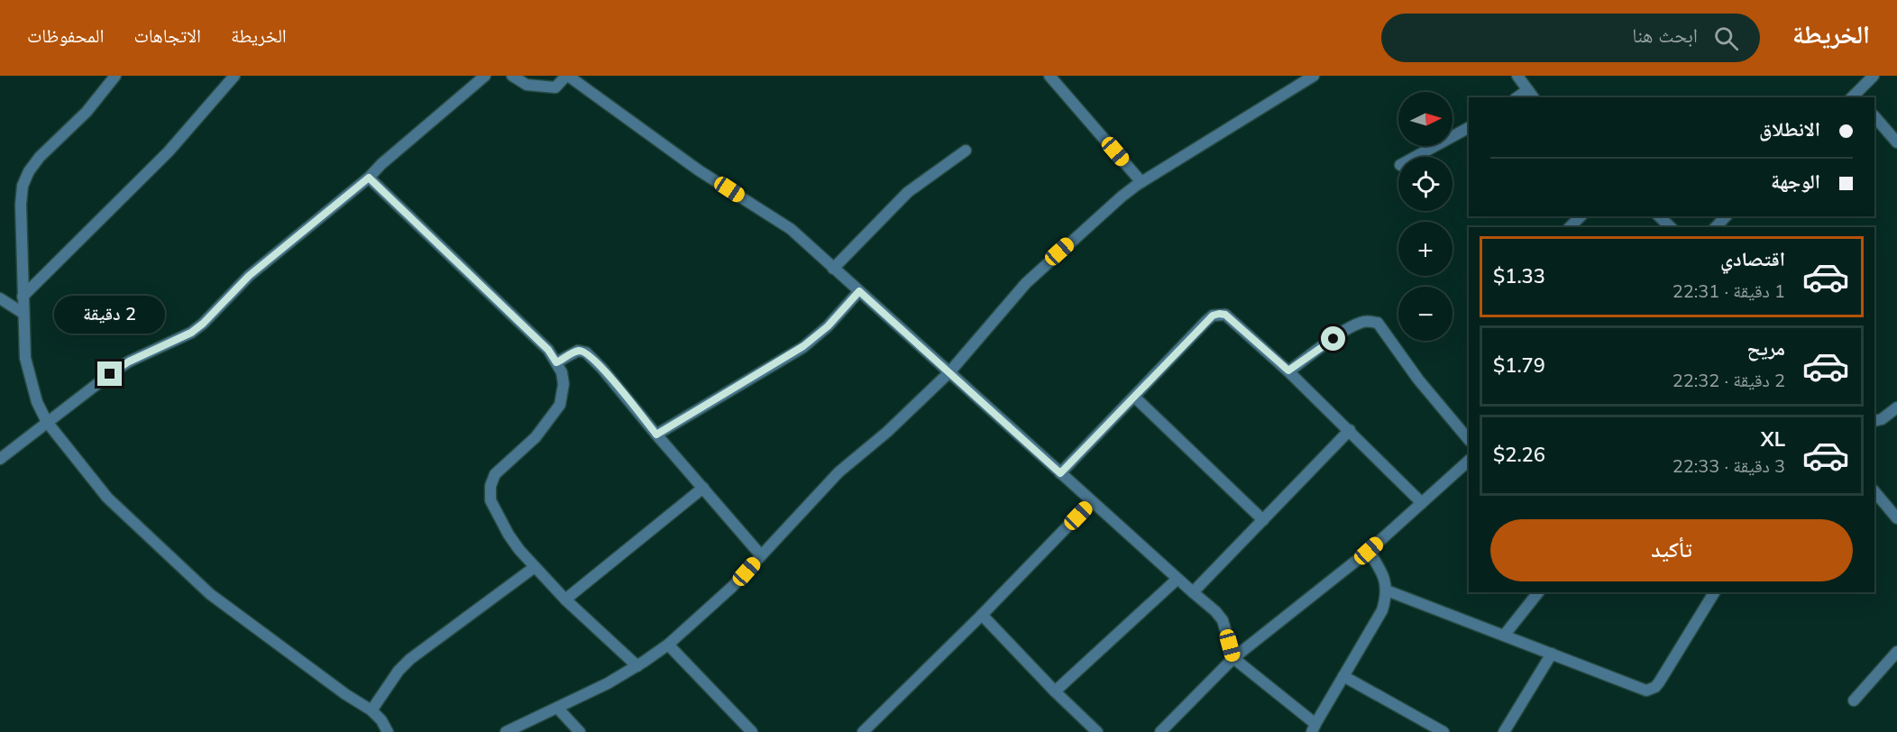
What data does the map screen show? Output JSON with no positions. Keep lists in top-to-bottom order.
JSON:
{
  "north": "right",
  "page": {
    "header": "الخريطة",
    "search": "ابحث هنا",
    "nav": ["الخريطة", "الاتجاهات", "المحفوظات"],
    "map_buttons": ["+", "−"],
    "banner": ["الانطلاق", "الوجهة"],
    "list": [
      {
        "name": "اقتصادي",
        "note": "1 دقيقة · 22:31",
        "value": "$1.33"
      },
      {
        "name": "مريح",
        "note": "2 دقيقة · 22:32",
        "value": "$1.79"
      },
      {
        "name": "XL",
        "note": "3 دقيقة · 22:33",
        "value": "$2.26"
      }
    ],
    "bubble": "2 دقيقة",
    "buttons": "تأكيد"
  }
}
